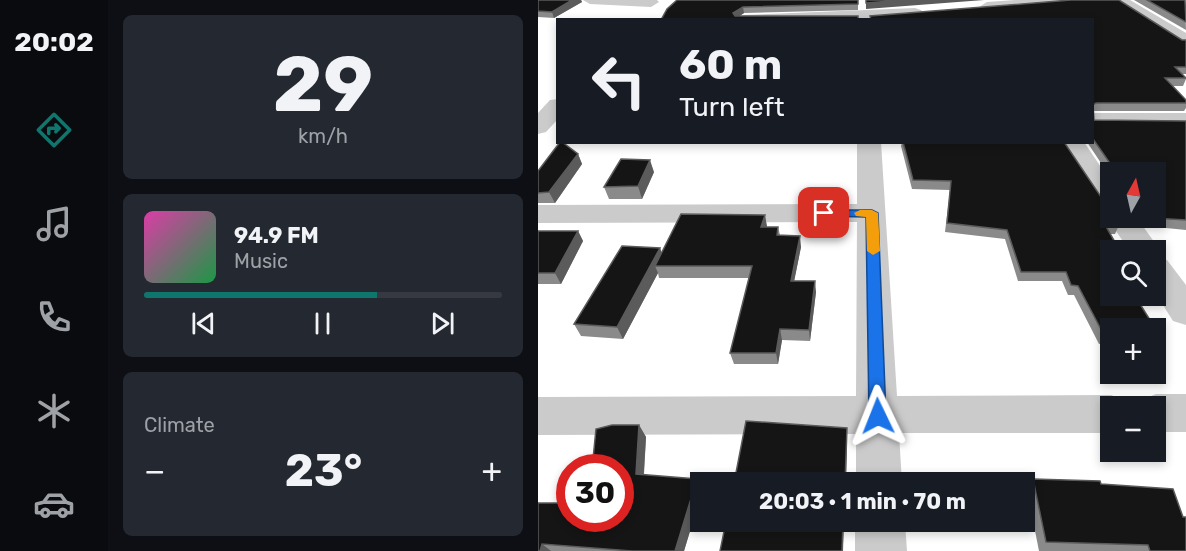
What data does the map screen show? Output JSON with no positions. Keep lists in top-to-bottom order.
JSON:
{
  "north": "top",
  "page": {
    "tabs": "20:02",
    "tile": [
      ["29", "km/h"],
      "Climate"
    ],
    "turn": ["60 m", "Turn left"],
    "map_buttons": ["+", "−"],
    "song": ["94.9 FM", "Music"],
    "heat": ["−", "23°", "+"],
    "limit": "30",
    "trip": "20:03 · 1 min · 70 m"
  }
}
